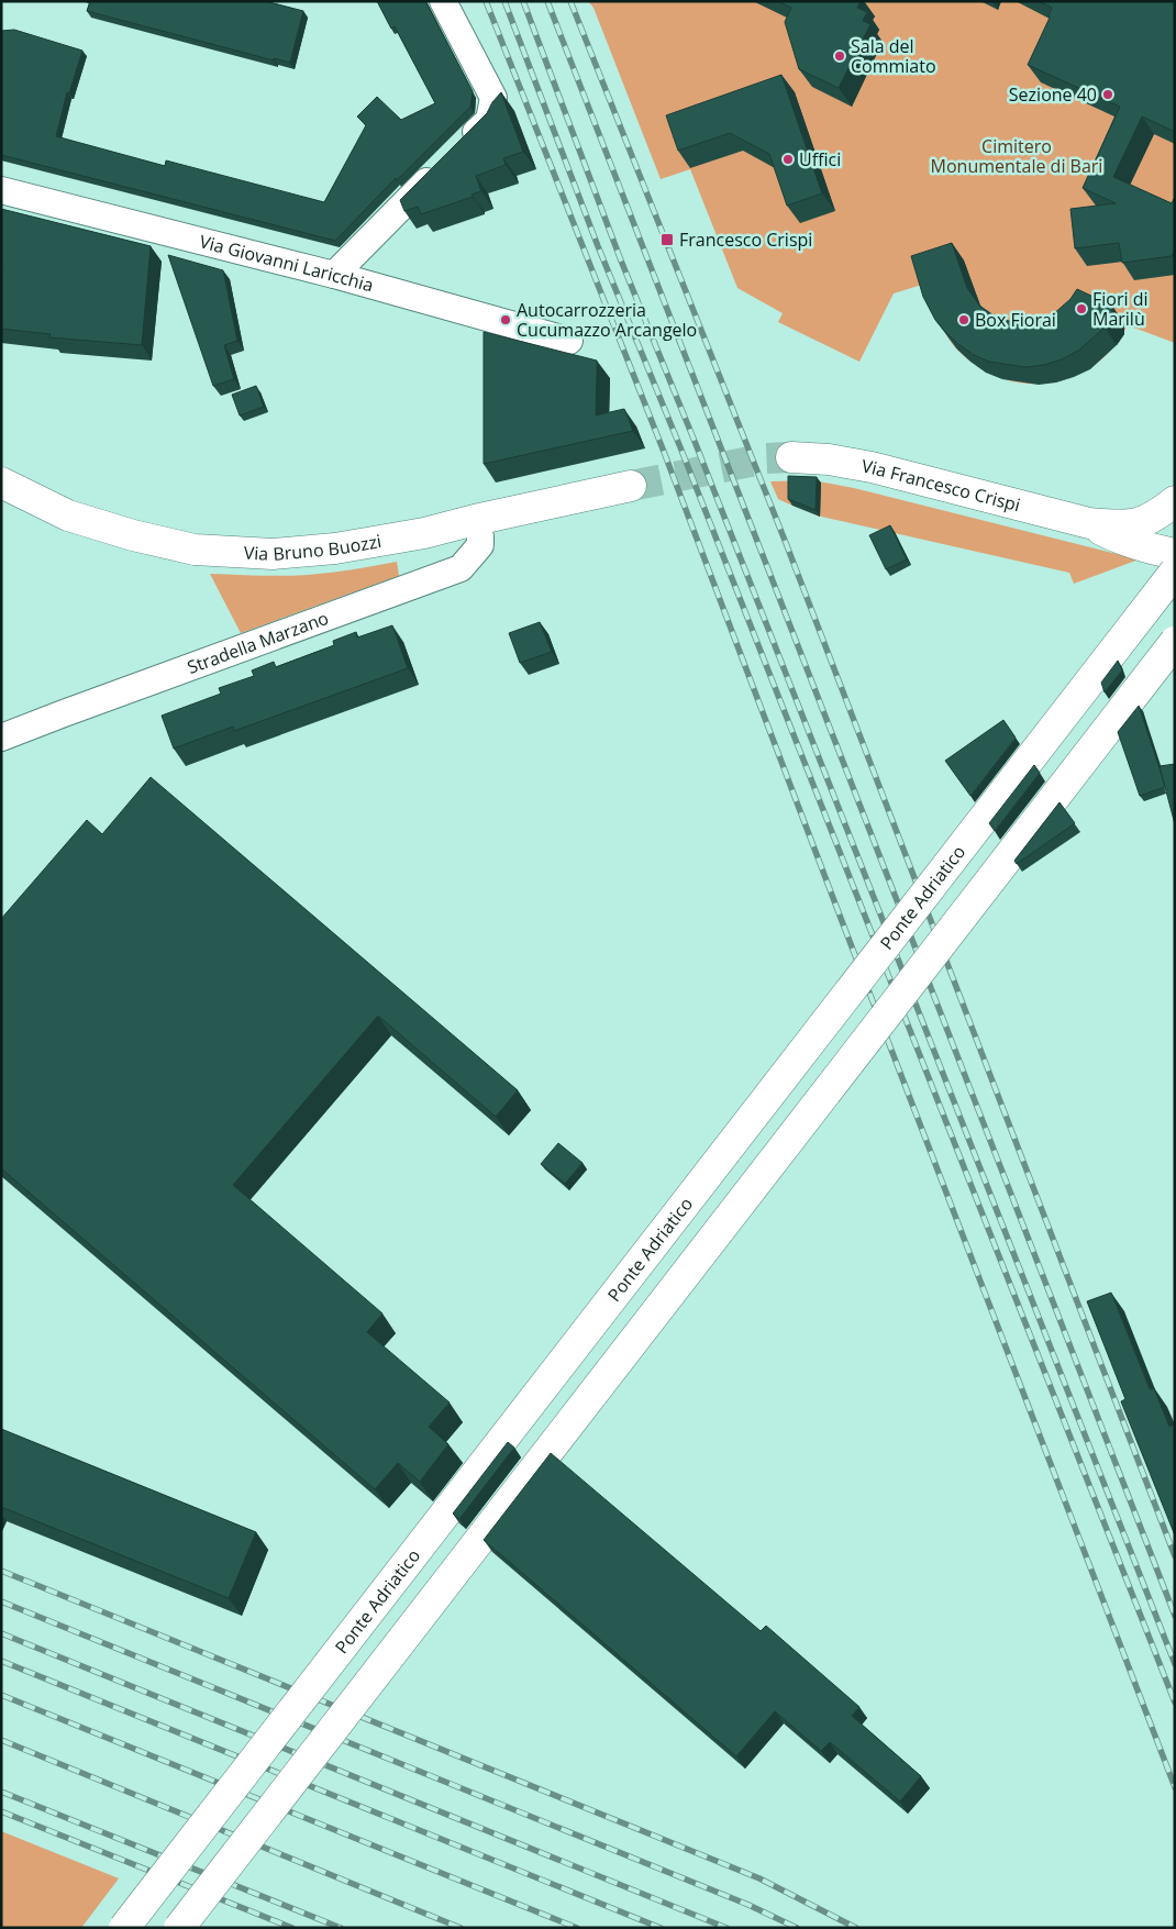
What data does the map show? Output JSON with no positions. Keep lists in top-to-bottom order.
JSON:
{
  "streets": {
    "main road": ["Via Francesco Crispi", "Via Bruno Buozzi", "Ponte Adriatico"],
    "street": ["Via Giovanni Laricchia", "Stradella Marzano"]
  },
  "crossings": [
    ["Via Bruno Buozzi", "Stradella Marzano"]
  ],
  "parks": ["Cimitero Monumentale di Bari"],
  "places": {
    "other": [
      "Sala del Commiato",
      "Sezione 40",
      "Uffici",
      "Fiori di Marilù",
      "Autocarrozzeria Cucumazzo Arcangelo",
      "Box Fiorai"
    ],
    "transit": ["Francesco Crispi"]
  }
}
